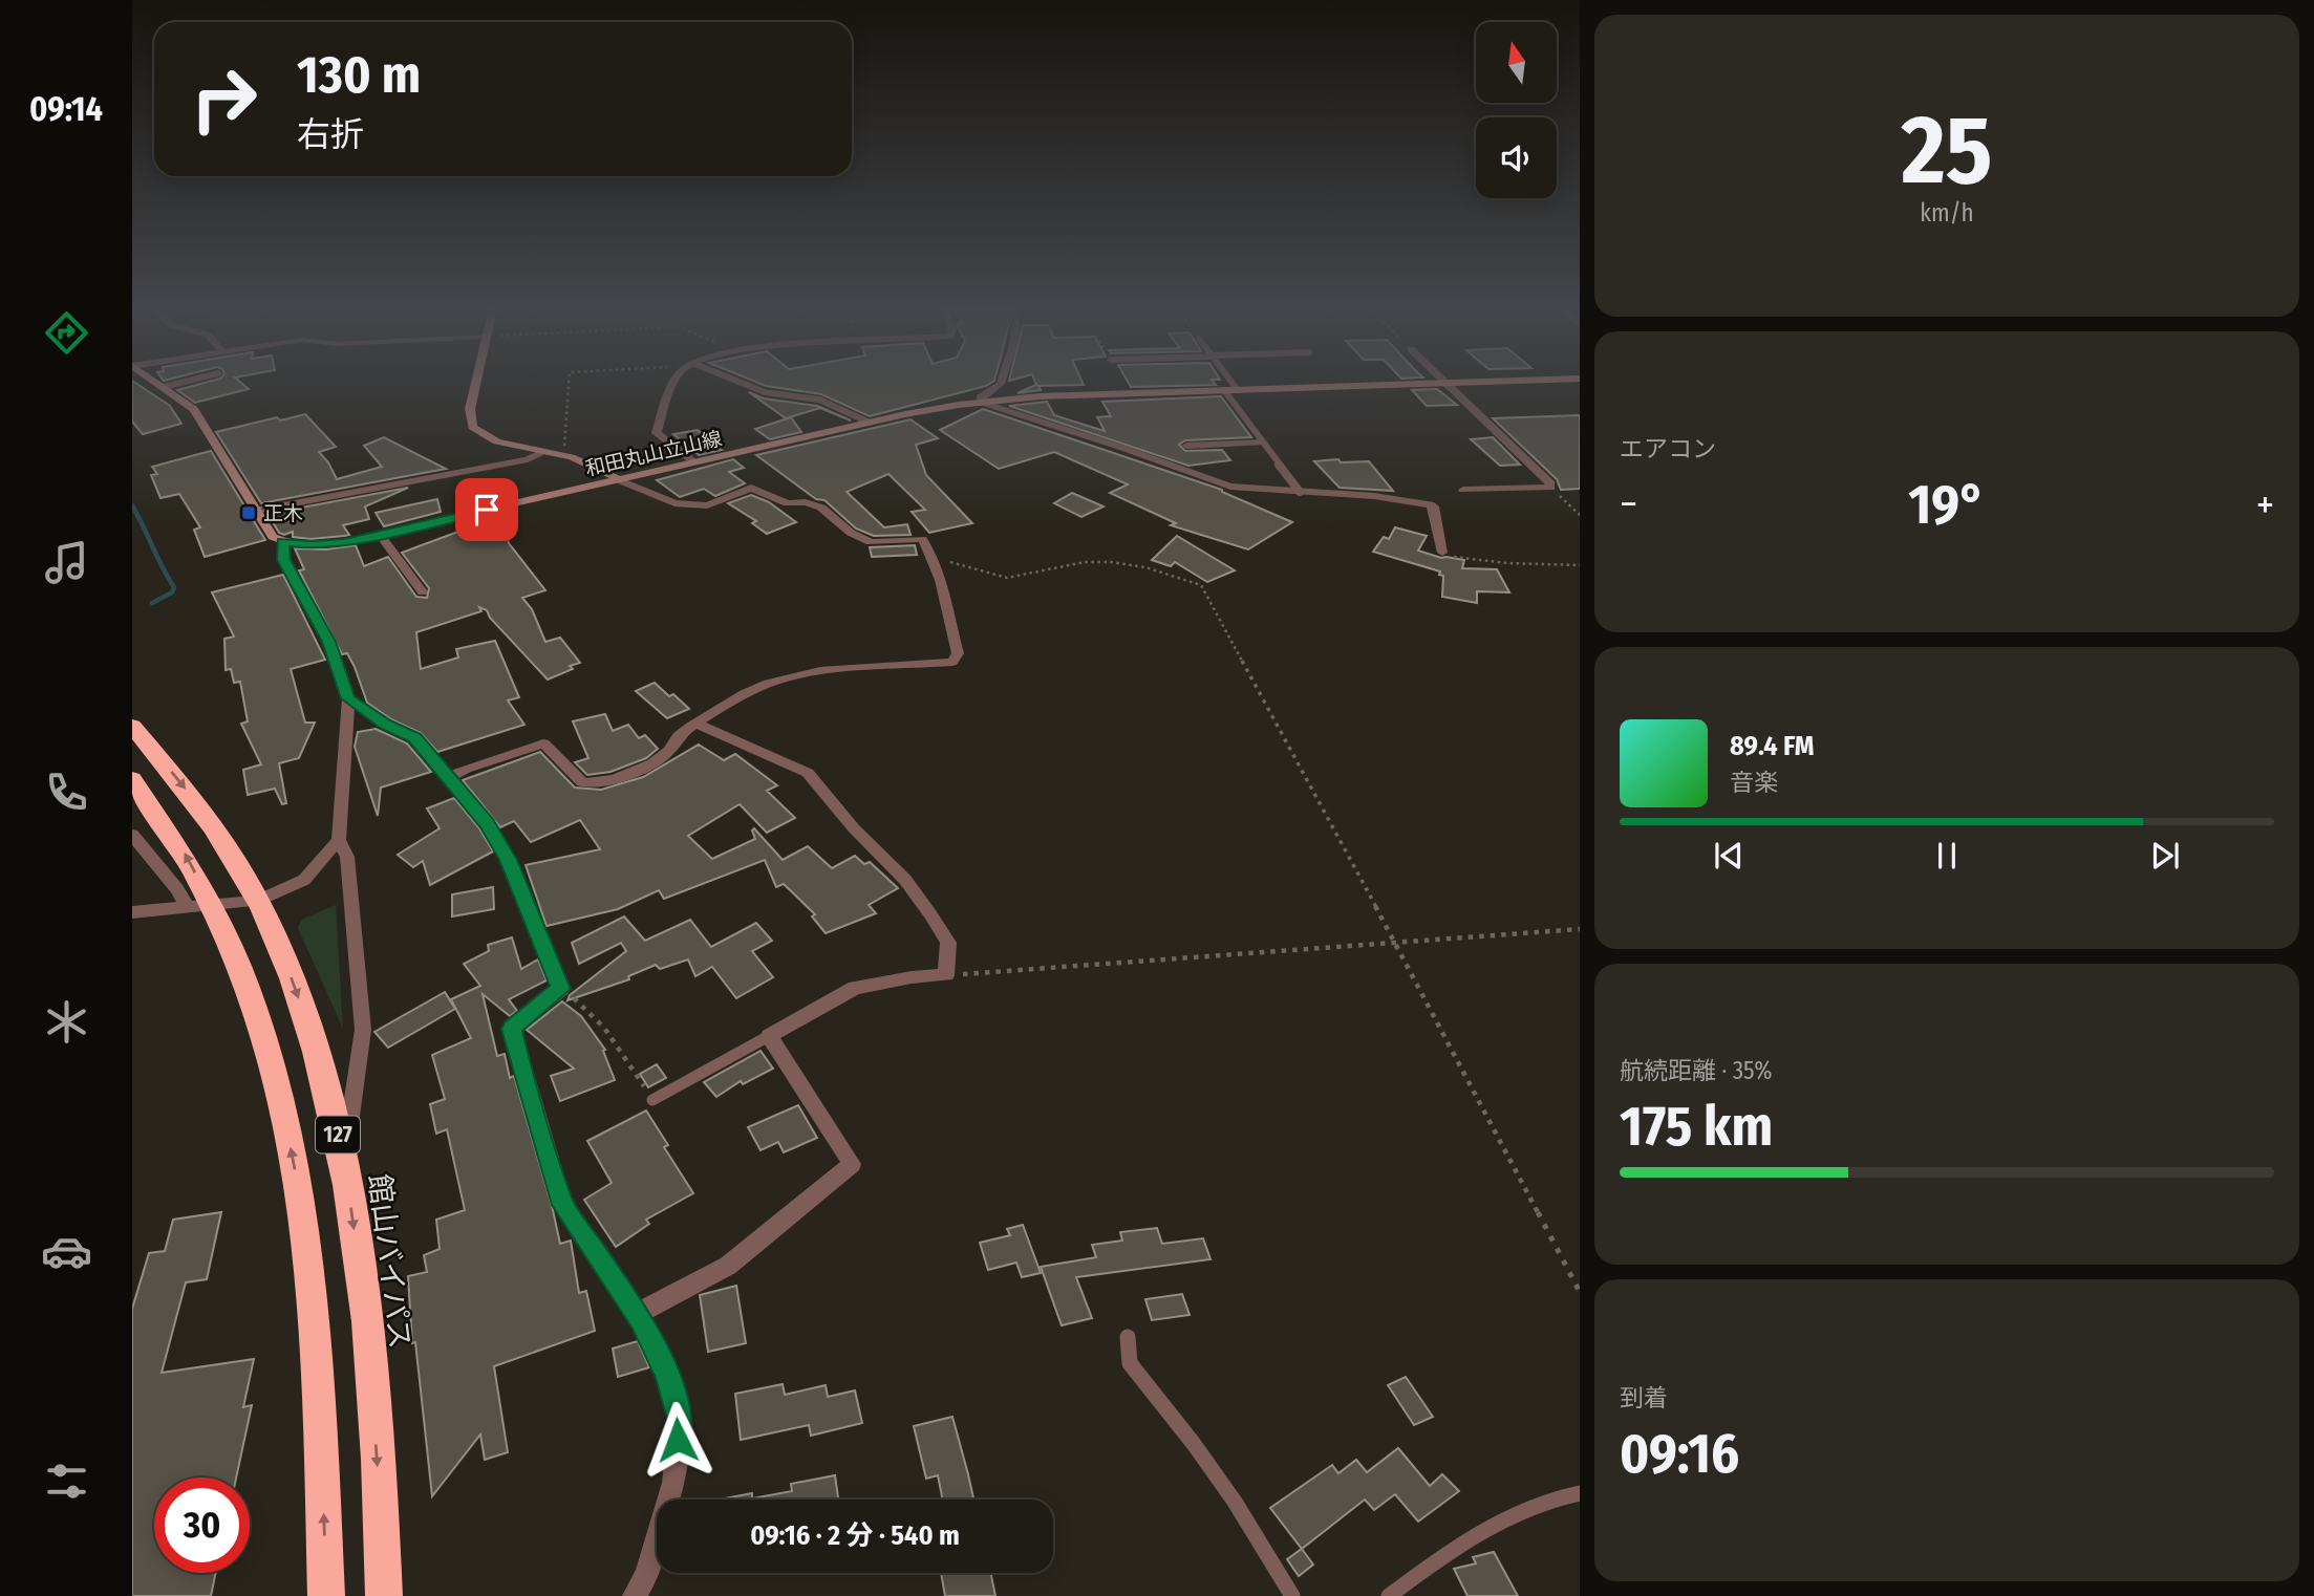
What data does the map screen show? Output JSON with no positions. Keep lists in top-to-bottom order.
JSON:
{
  "streets": {
    "highway": ["127", "館山バイパス"],
    "main road": ["和田丸山立山線"]
  },
  "places": {
    "transit": ["正木"]
  },
  "north": "top",
  "page": {
    "tabs": "09:14",
    "tile": [
      ["25", "km/h"],
      "エアコン",
      ["航続距離 · 35%", "175 km"],
      ["到着", "09:16"]
    ],
    "turn": ["130 m", "右折"],
    "heat": ["−", "19°", "+"],
    "song": ["89.4 FM", "音楽"],
    "limit": "30",
    "trip": "09:16 · 2 分 · 540 m"
  }
}
